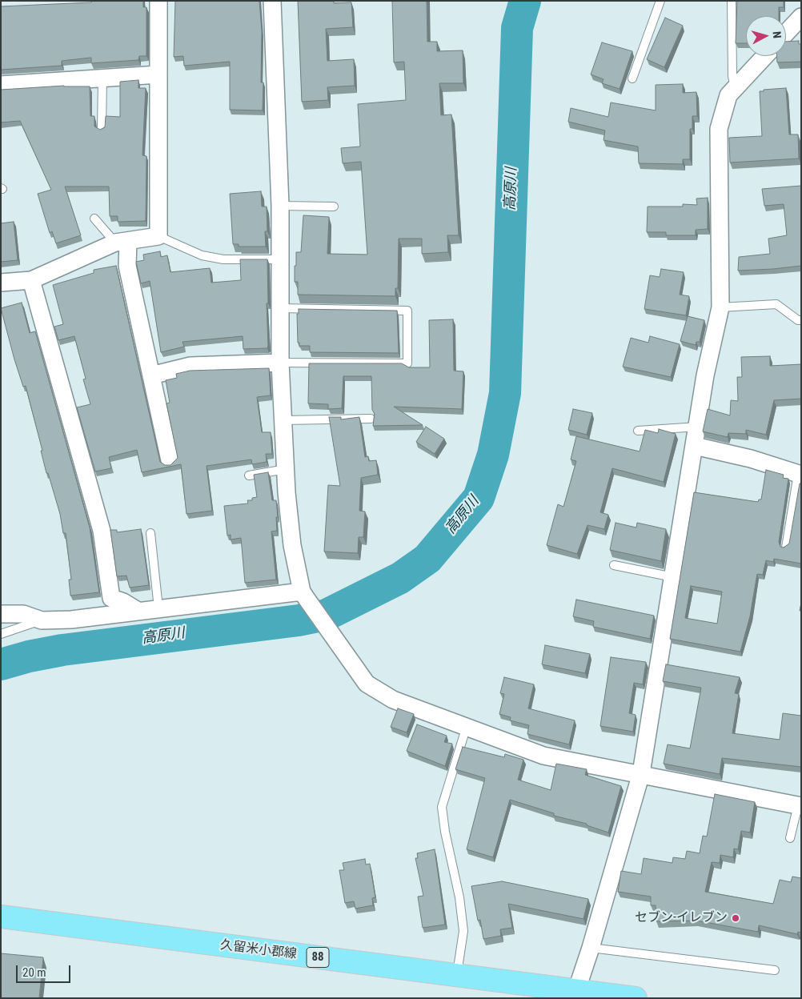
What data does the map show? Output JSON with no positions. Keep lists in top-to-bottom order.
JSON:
{
  "streets": {
    "main road": ["久留米小郡線", "88"]
  },
  "water": ["高原川"],
  "places": ["セブン-イレブン"],
  "scale_bar": "20 m",
  "north": "right"
}
